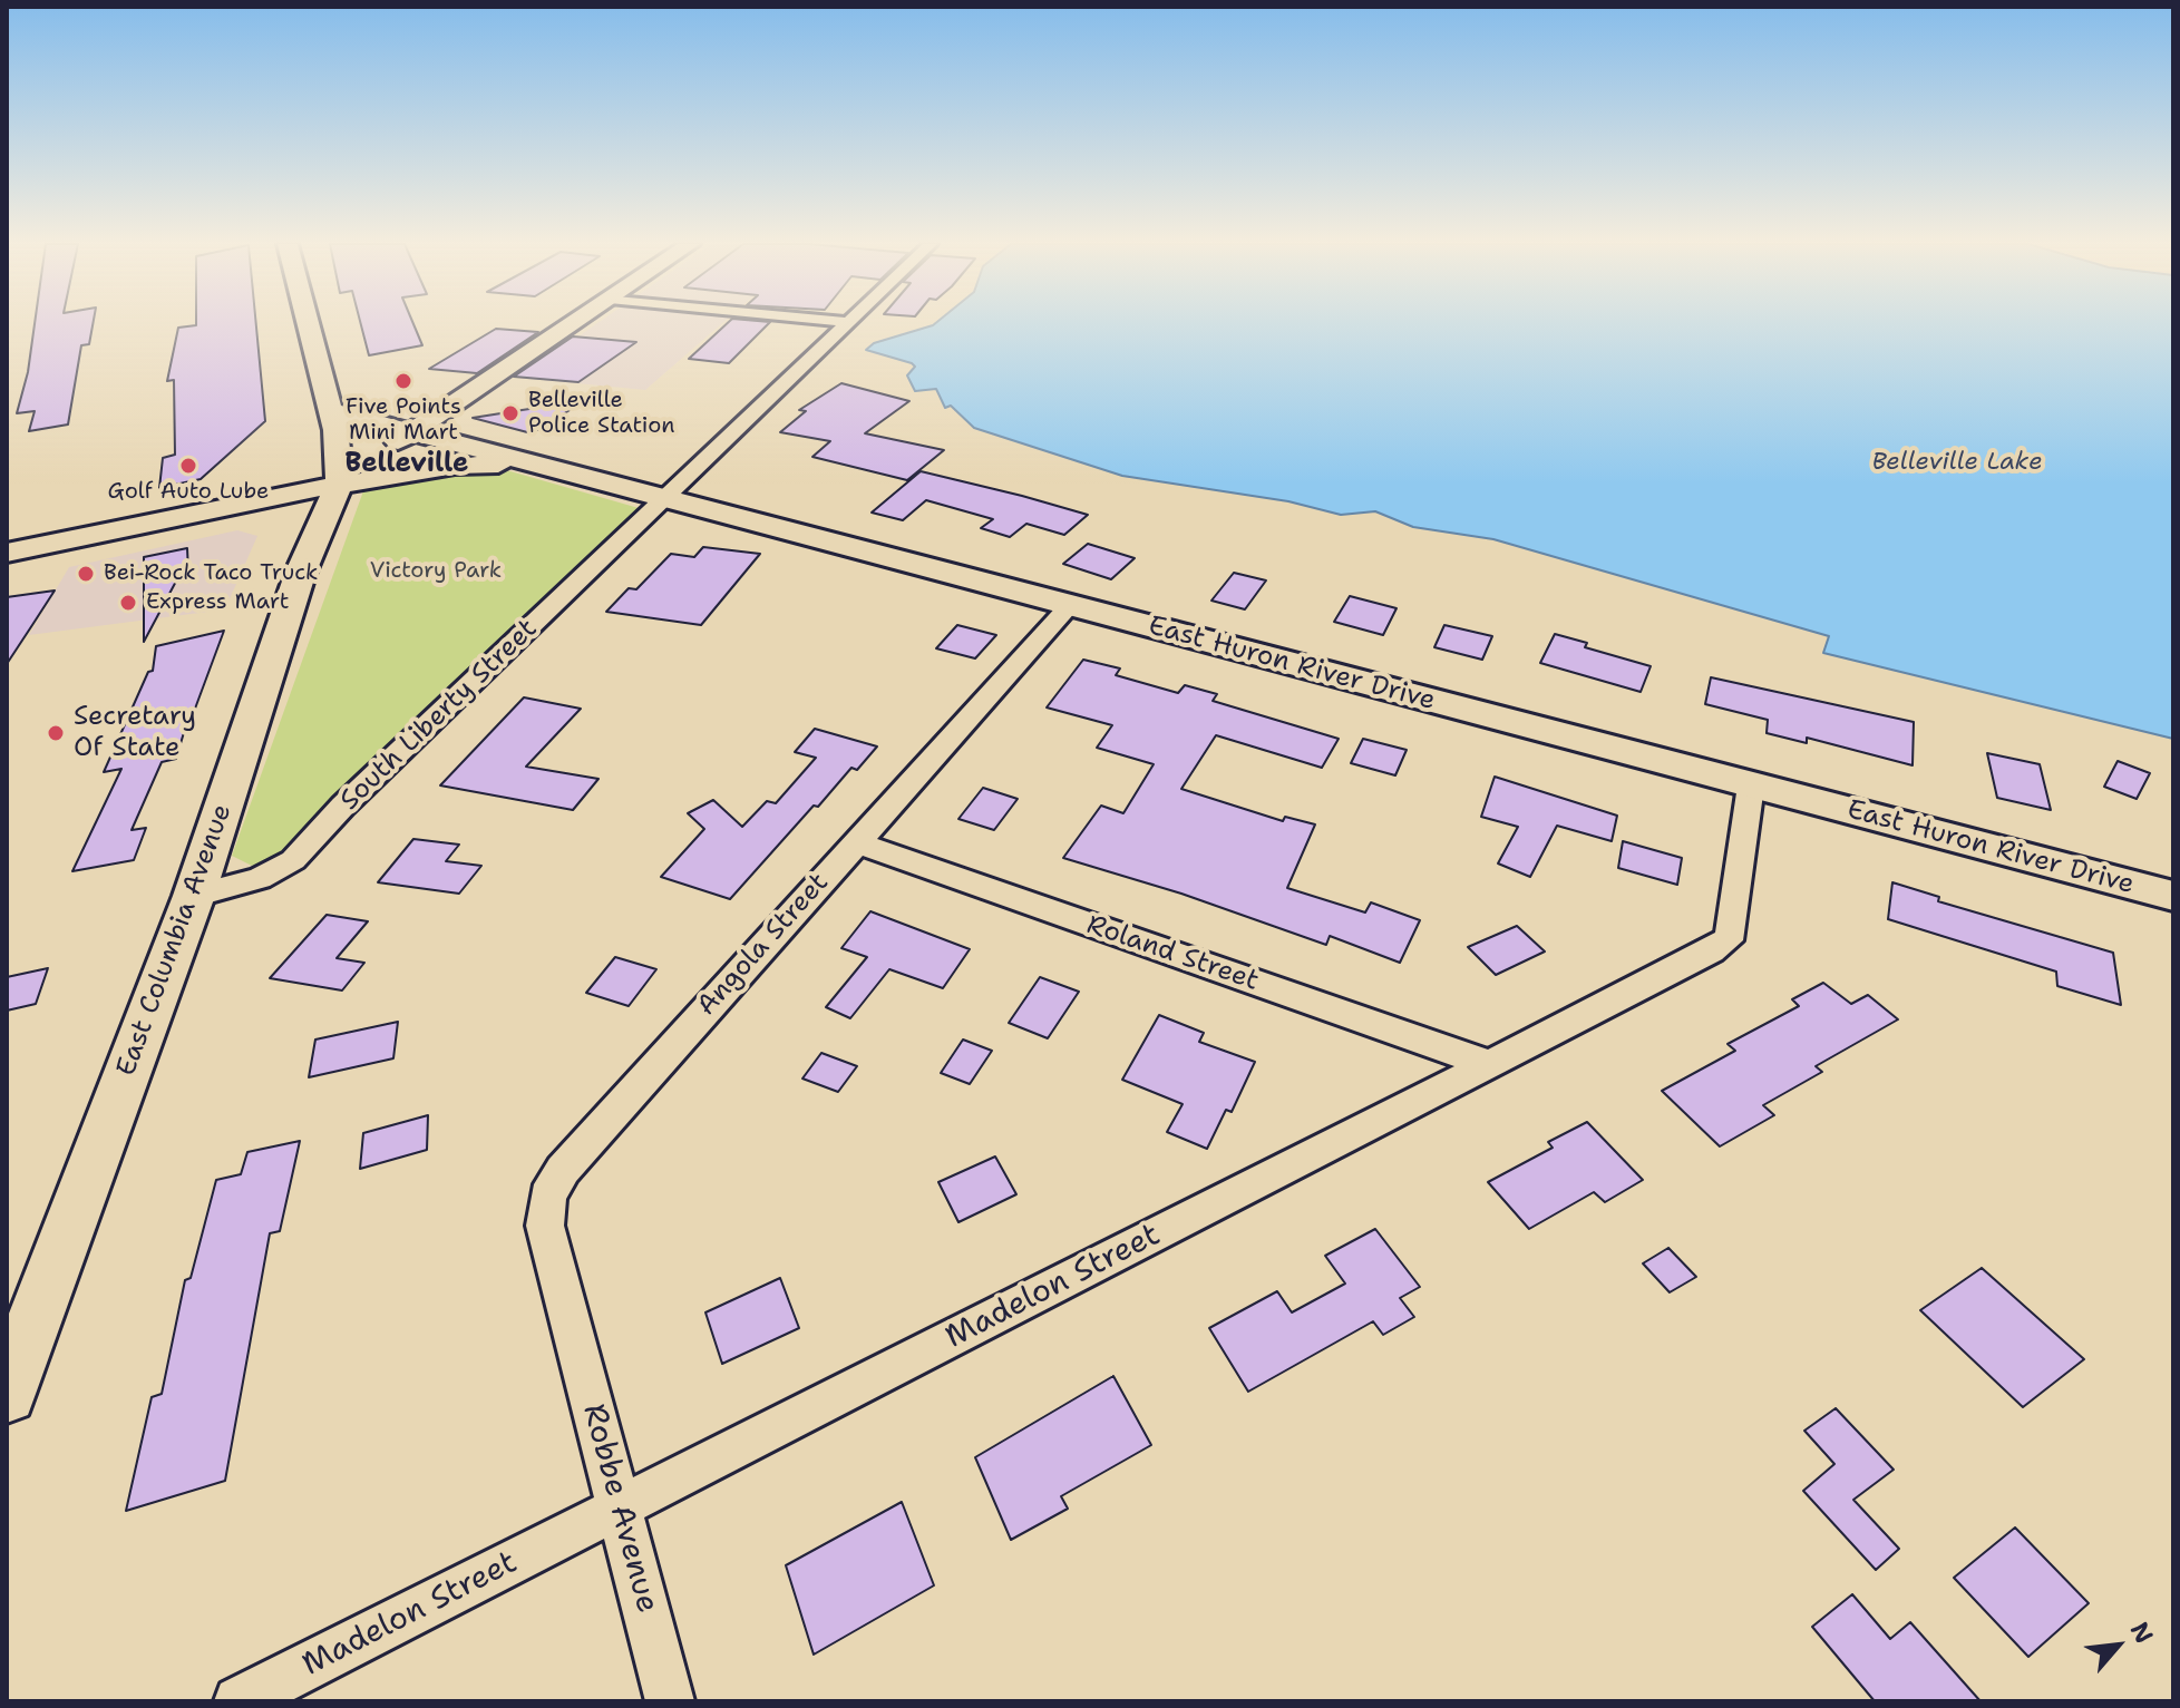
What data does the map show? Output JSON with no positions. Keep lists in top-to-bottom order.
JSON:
{
  "streets": {
    "main road": ["East Huron River Drive", "East Columbia Avenue"],
    "street": [
      "South Liberty Street",
      "Angola Street",
      "Roland Street",
      "Madelon Street",
      "Robbe Avenue"
    ]
  },
  "crossings": [
    ["East Huron River Drive", "South Liberty Street"],
    ["East Huron River Drive", "Angola Street"],
    ["East Huron River Drive", "Madelon Street"],
    ["South Liberty Street", "East Columbia Avenue"],
    ["Angola Street", "Roland Street"],
    ["Angola Street", "Robbe Avenue"],
    ["Roland Street", "Madelon Street"],
    ["Madelon Street", "Robbe Avenue"]
  ],
  "districts": ["Belleville"],
  "water": ["Belleville Lake"],
  "parks": ["Victory Park"],
  "places": [
    "Five Points Mini Mart",
    "Belleville Police Station",
    "Golf Auto Lube",
    "Bei-Rock Taco Truck",
    "Express Mart",
    "Secretary Of State"
  ],
  "north": "top right"
}
